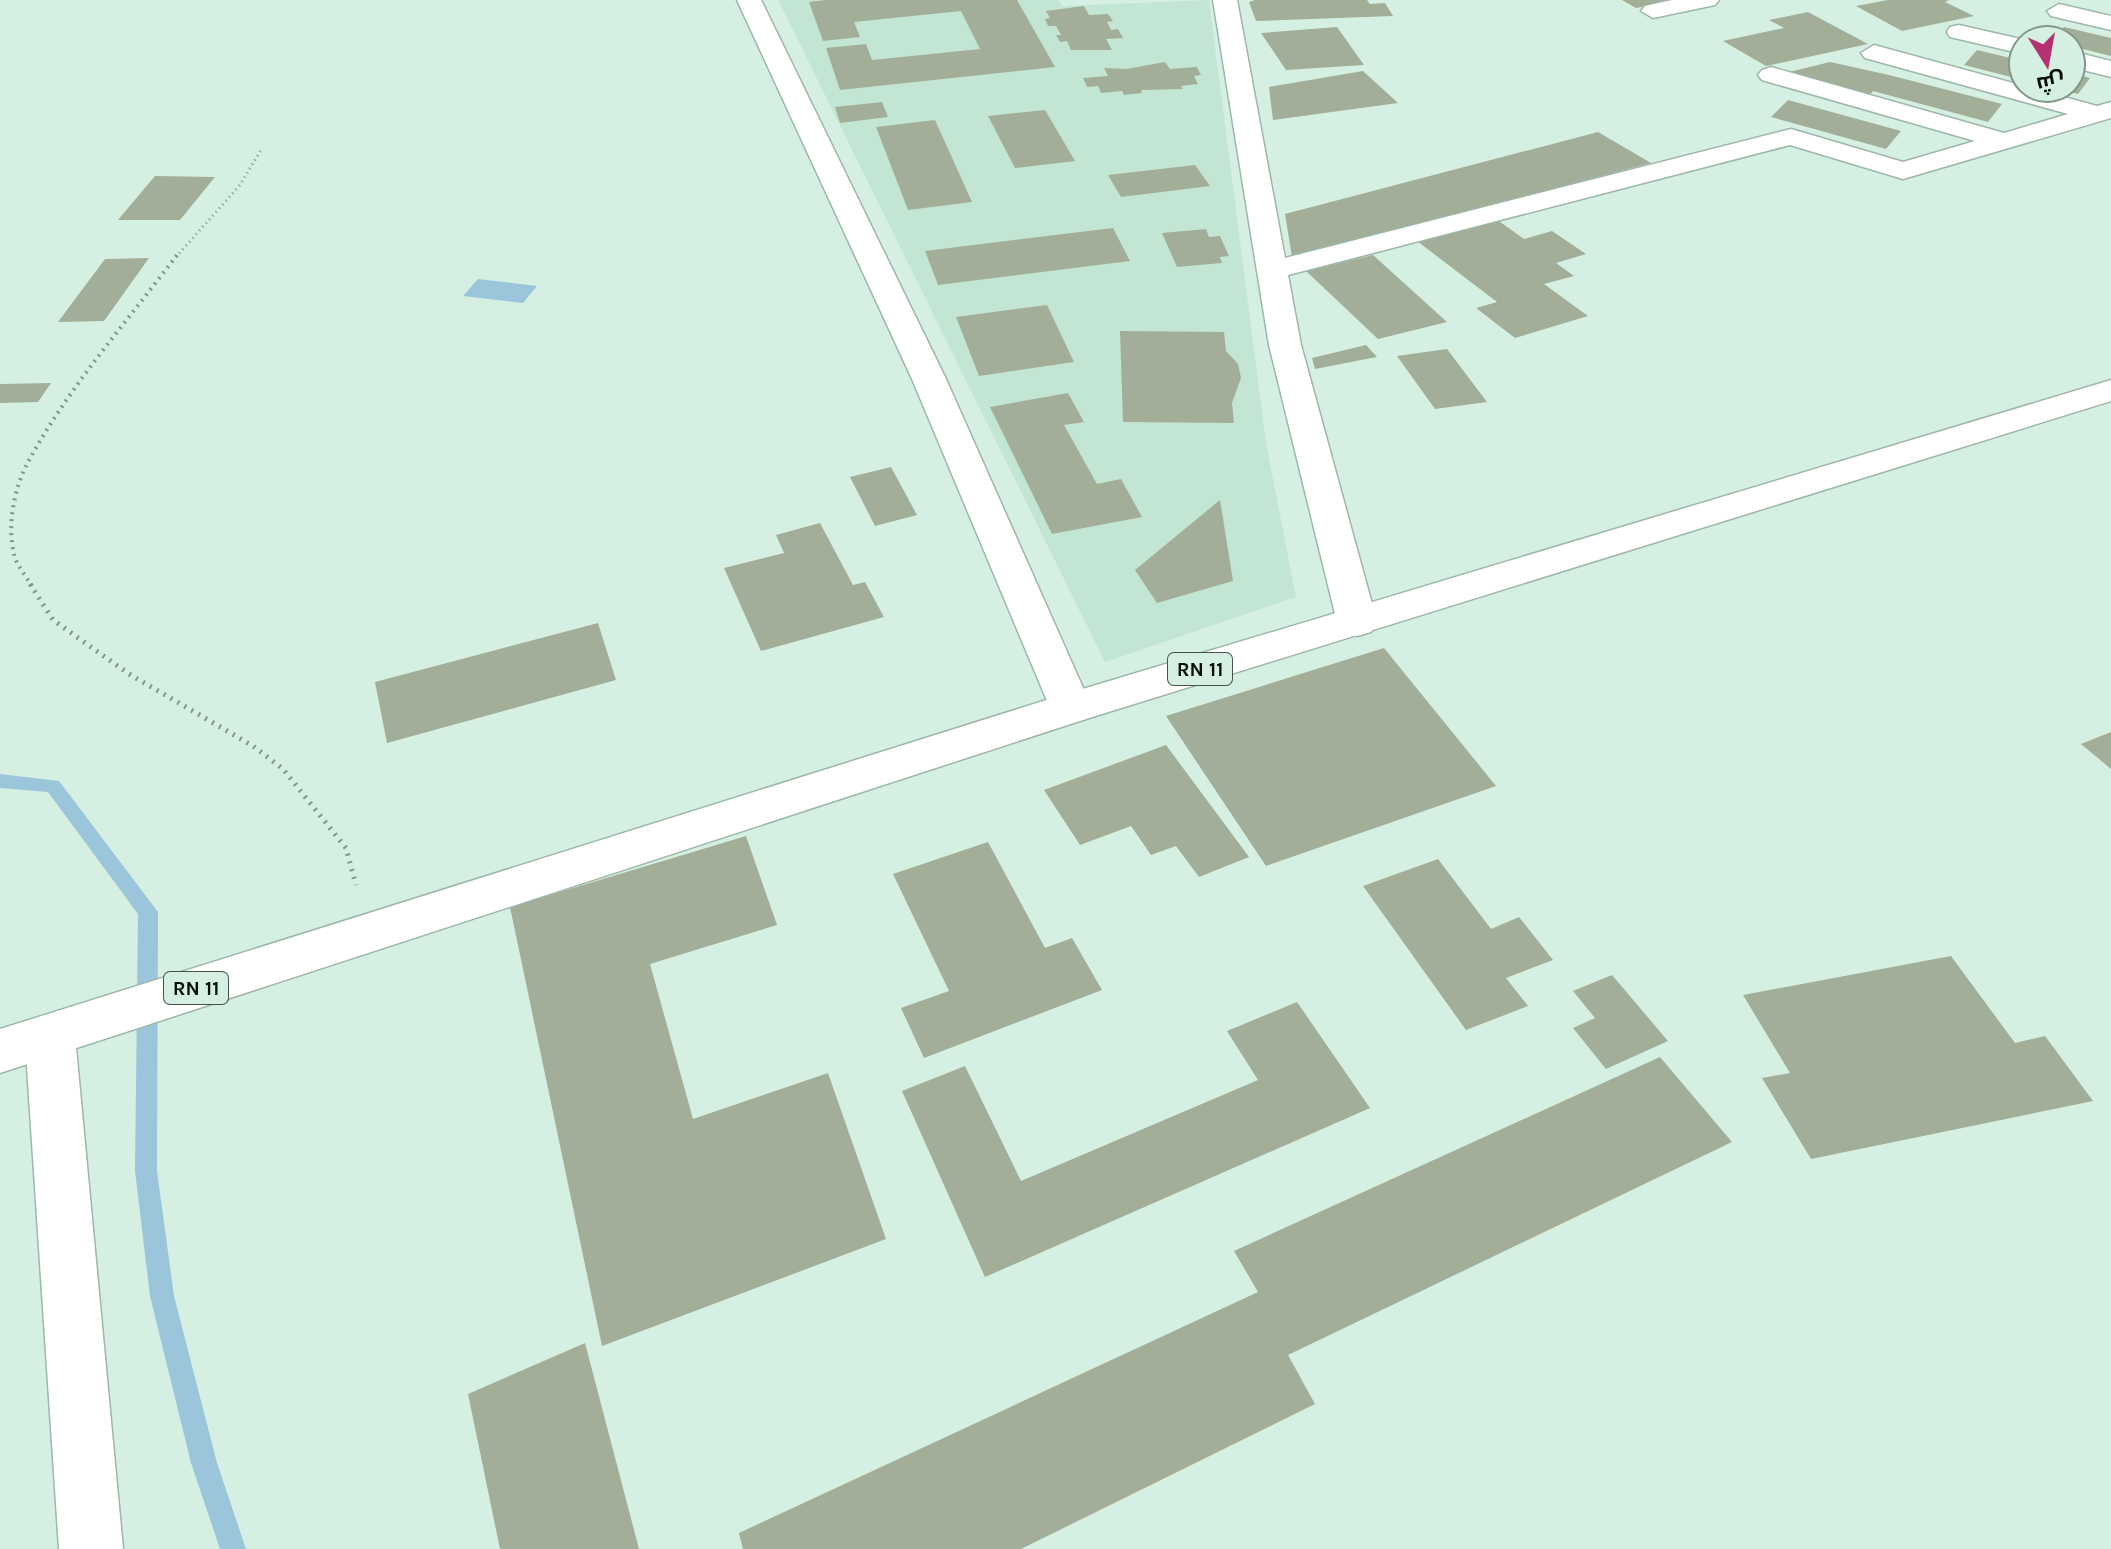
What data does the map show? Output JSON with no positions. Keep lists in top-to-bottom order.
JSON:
{
  "streets": {
    "street": ["RN 11"]
  },
  "north": "bottom"
}
